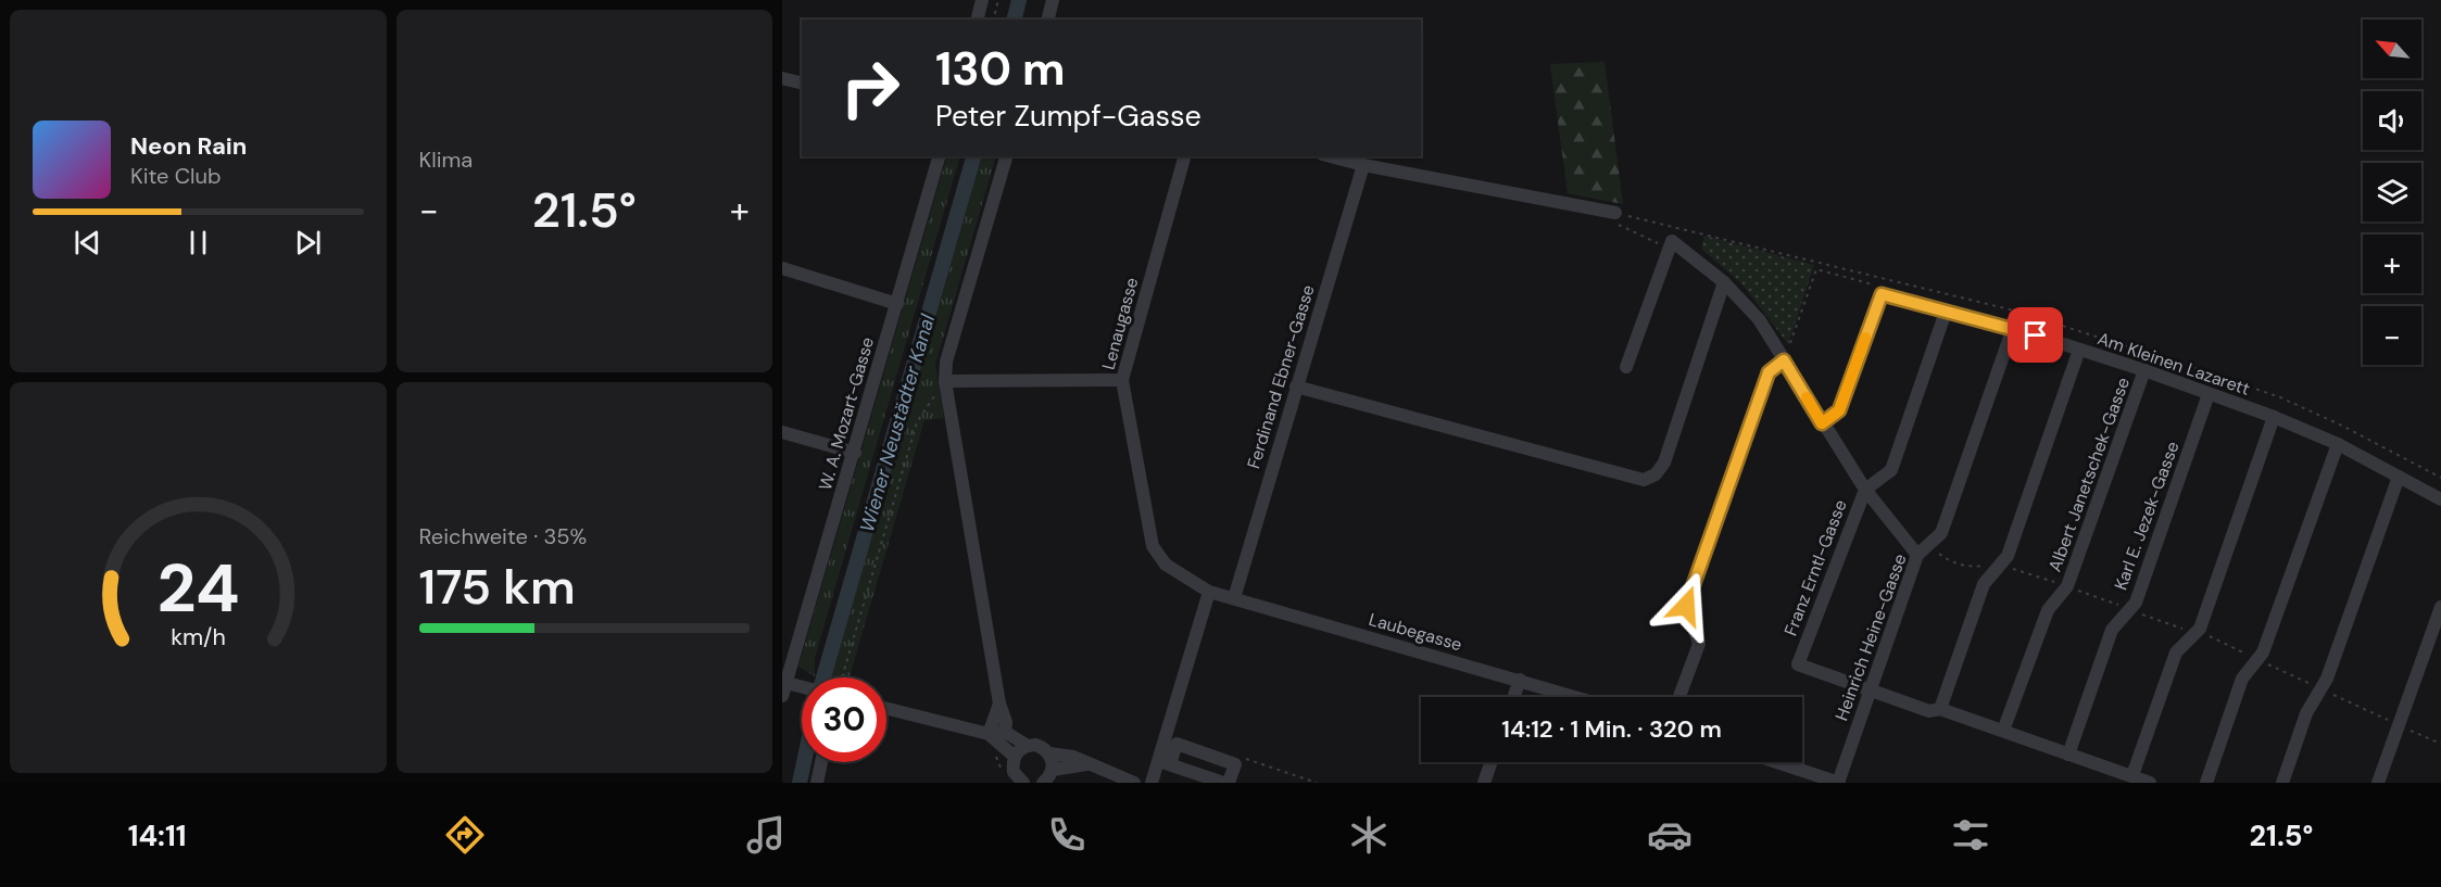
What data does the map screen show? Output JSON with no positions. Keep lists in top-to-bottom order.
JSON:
{
  "streets": {
    "street": [
      "Lenaugasse",
      "Am Kleinen Lazarett",
      "Ferdinand Ebner-Gasse",
      "W. A. Mozart-Gasse",
      "Albert Janetschek-Gasse",
      "Karl E. Jezek-Gasse",
      "Franz Erntl-Gasse",
      "Laubegasse",
      "Heinrich Heine-Gasse"
    ]
  },
  "crossings": [
    ["Lenaugasse", "Laubegasse"],
    ["Am Kleinen Lazarett", "Albert Janetschek-Gasse"],
    ["Am Kleinen Lazarett", "Karl E. Jezek-Gasse"],
    ["Am Kleinen Lazarett", "Franz Erntl-Gasse"],
    ["Am Kleinen Lazarett", "Heinrich Heine-Gasse"],
    ["Ferdinand Ebner-Gasse", "Laubegasse"],
    ["Franz Erntl-Gasse", "Heinrich Heine-Gasse"]
  ],
  "water": ["Wiener Neustädter Kanal"],
  "north": "top left",
  "page": {
    "tile": [
      "Klima",
      ["Reichweite · 35%", "175 km"]
    ],
    "map_buttons": ["+", "−"],
    "turn": ["130 m", "Peter Zumpf-Gasse"],
    "song": ["Neon Rain", "Kite Club"],
    "heat": ["−", "21.5°", "+"],
    "limit": "30",
    "trip": "14:12 · 1 Min. · 320 m",
    "tabs": ["14:11", "21.5°"],
    "gauge": ["24", "km/h"]
  }
}
